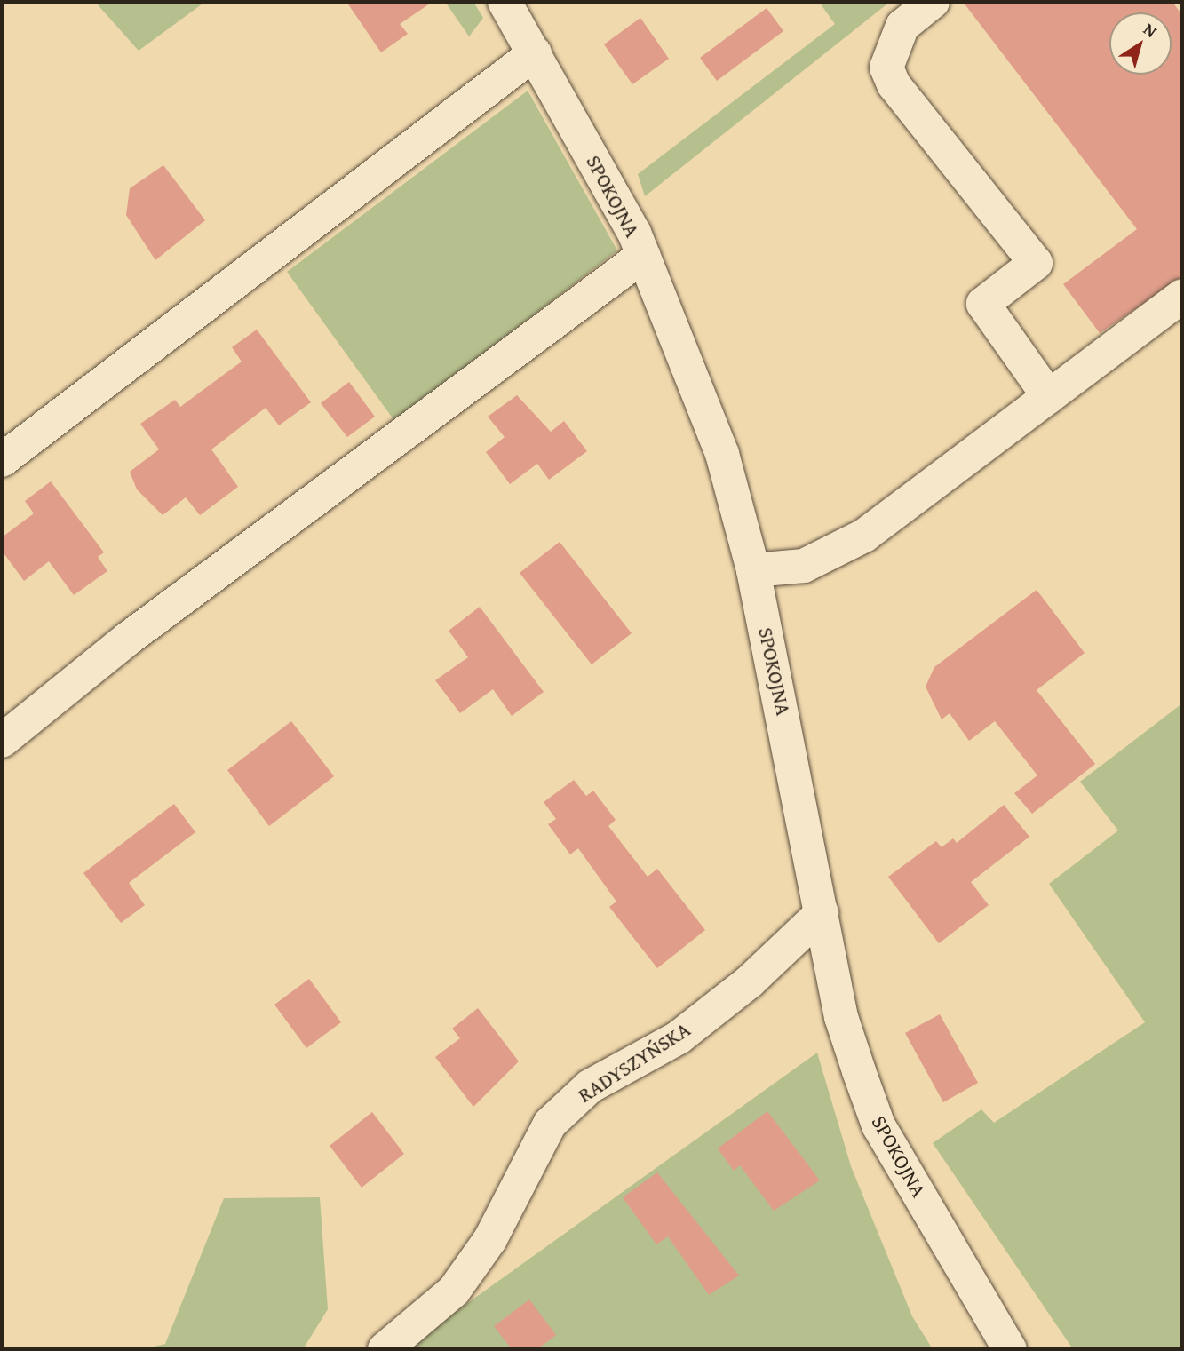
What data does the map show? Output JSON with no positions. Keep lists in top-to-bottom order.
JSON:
{
  "streets": {
    "street": ["SPOKOJNA", "RADYSZYŃSKA"]
  },
  "crossings": [
    ["SPOKOJNA", "RADYSZYŃSKA"]
  ],
  "north": "top right"
}
